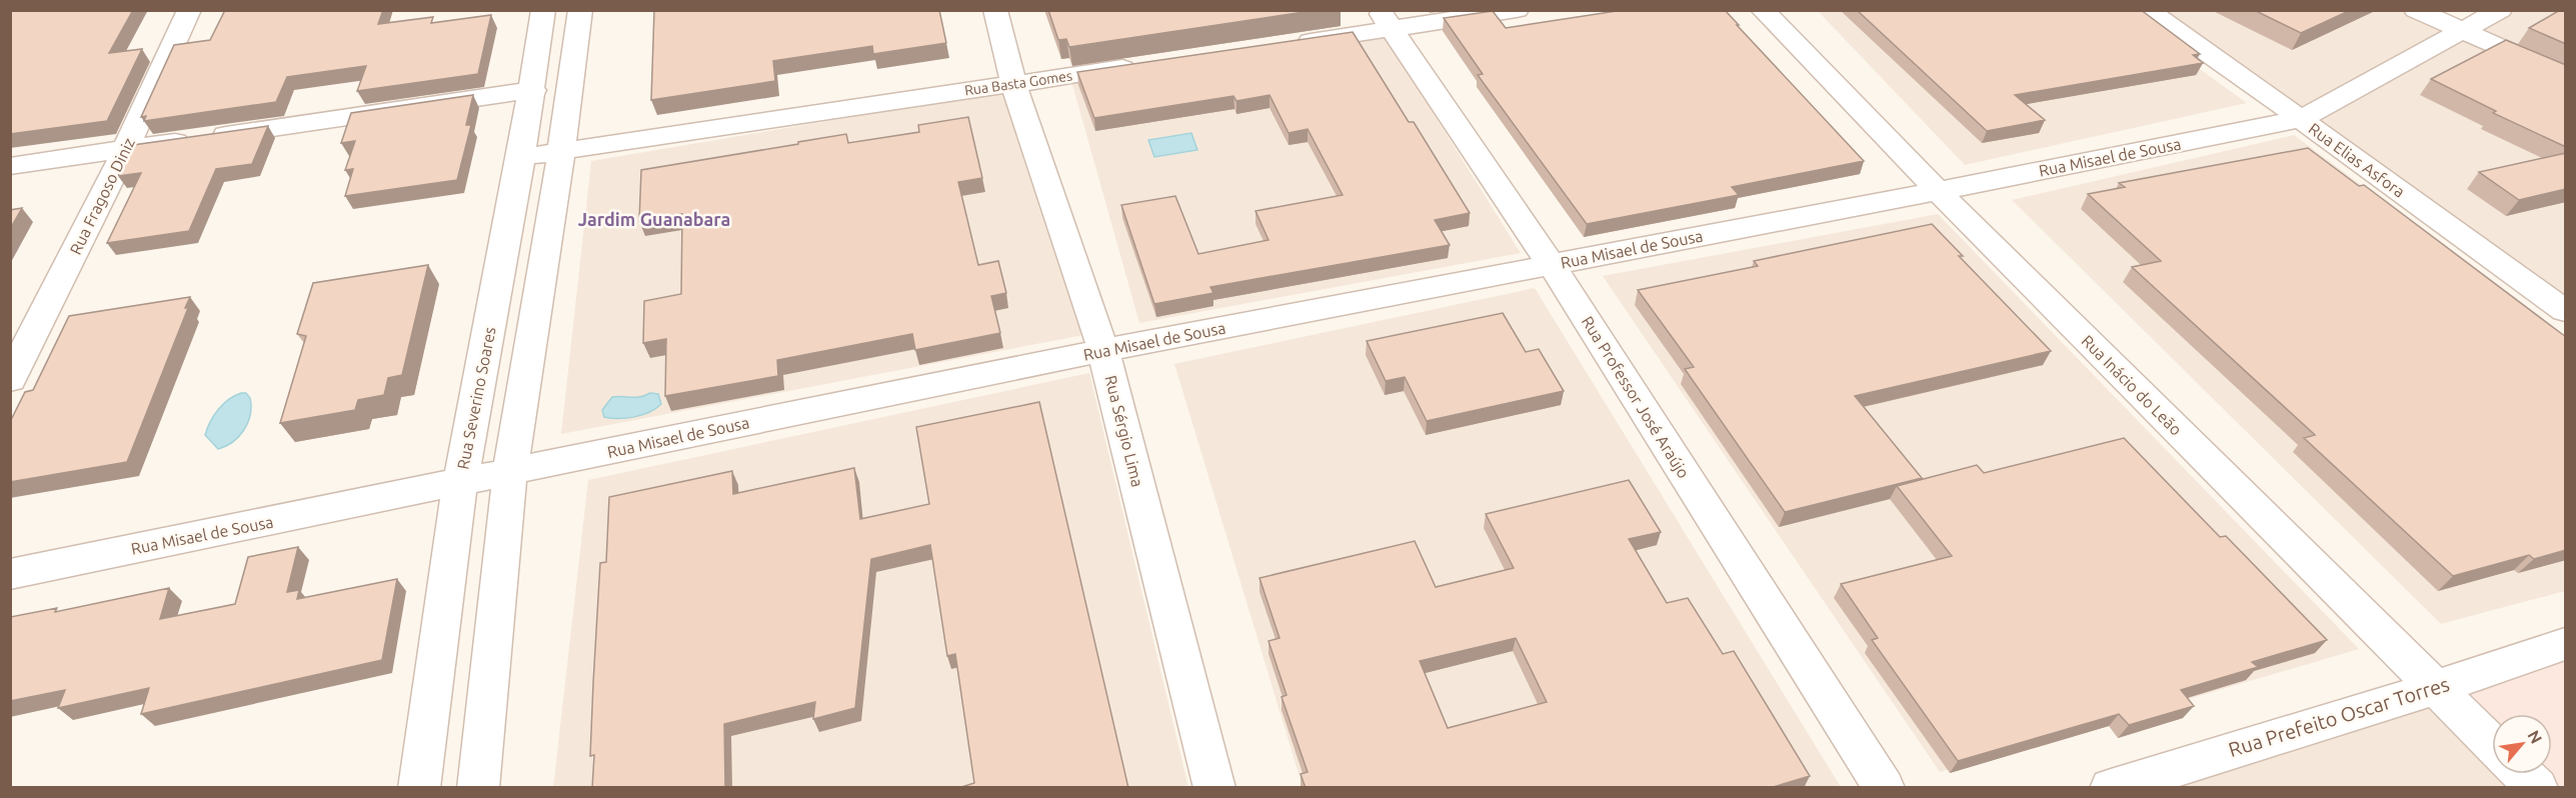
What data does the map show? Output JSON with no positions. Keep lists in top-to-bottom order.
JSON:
{
  "streets": {
    "street": [
      "Rua Basta Gomes",
      "Rua Misael de Sousa",
      "Rua Elias Asfora",
      "Rua Fragoso Diniz",
      "Rua Inácio do Leão",
      "Rua Professor José Araújo",
      "Rua Severino Soares",
      "Rua Sérgio Lima",
      "Rua Prefeito Oscar Torres"
    ]
  },
  "crossings": [
    ["Rua Basta Gomes", "Rua Severino Soares"],
    ["Rua Basta Gomes", "Rua Sérgio Lima"],
    ["Rua Misael de Sousa", "Rua Elias Asfora"],
    ["Rua Misael de Sousa", "Rua Inácio do Leão"],
    ["Rua Misael de Sousa", "Rua Professor José Araújo"],
    ["Rua Misael de Sousa", "Rua Severino Soares"],
    ["Rua Misael de Sousa", "Rua Sérgio Lima"],
    ["Rua Inácio do Leão", "Rua Prefeito Oscar Torres"]
  ],
  "districts": ["Jardim Guanabara"],
  "north": "top right"
}
